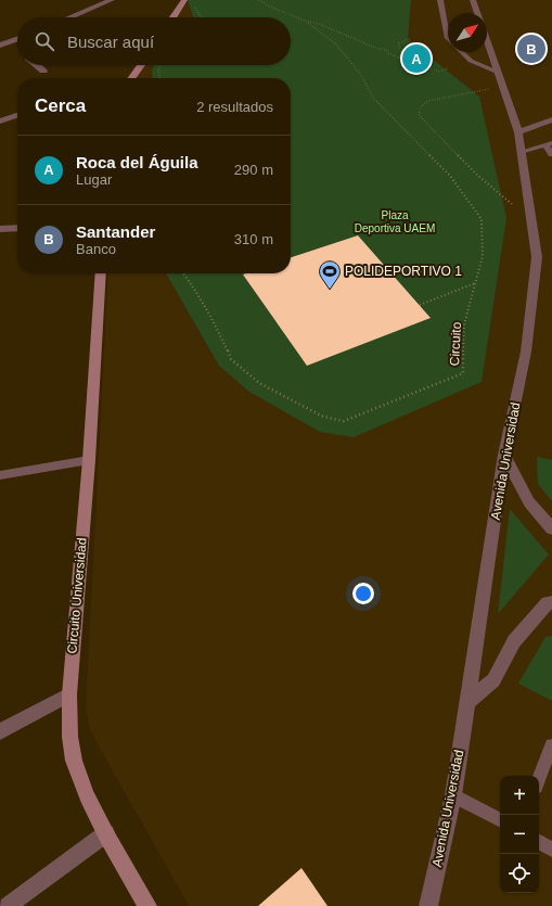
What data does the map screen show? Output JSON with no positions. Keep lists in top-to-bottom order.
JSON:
{
  "streets": {
    "street": ["Avenida Universidad", "Circuito Universidad"],
    "path": ["Circuito"]
  },
  "parks": ["Plaza Deportiva UAEM"],
  "places": {
    "sports": ["POLIDEPORTIVO 1"]
  },
  "north": "top right",
  "page": {
    "search": "Buscar aquí",
    "pins": ["B", "A"],
    "heading": ["Cerca", "2 resultados"],
    "list": [
      {
        "mark": "A",
        "name": "Roca del Águila",
        "note": "Lugar",
        "value": "290 m"
      },
      {
        "mark": "B",
        "name": "Santander",
        "note": "Banco",
        "value": "310 m"
      }
    ],
    "map_buttons": ["+", "−"]
  }
}
